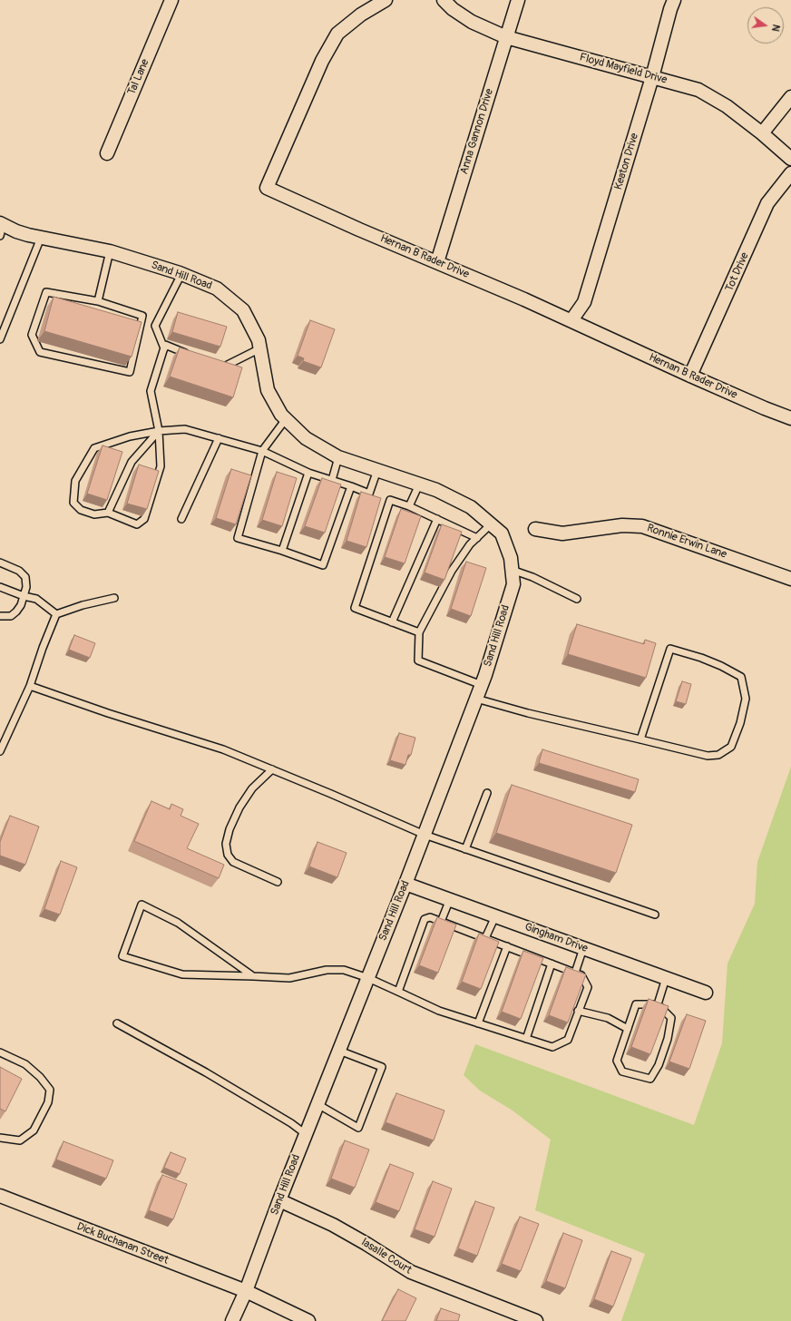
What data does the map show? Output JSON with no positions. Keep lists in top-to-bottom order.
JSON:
{
  "streets": {
    "street": [
      "Floyd Mayfield Drive",
      "Tal Lane",
      "Anna Gannon Drive",
      "Keaton Drive",
      "Hernan B Rader Drive",
      "Tot Drive",
      "Sand Hill Road",
      "Ronnie Erwin Lane",
      "Gingham Drive",
      "Dick Buchanan Street",
      "lasalle Court"
    ]
  },
  "crossings": [
    ["Floyd Mayfield Drive", "Anna Gannon Drive"],
    ["Floyd Mayfield Drive", "Keaton Drive"],
    ["Anna Gannon Drive", "Hernan B Rader Drive"],
    ["Keaton Drive", "Hernan B Rader Drive"],
    ["Hernan B Rader Drive", "Tot Drive"],
    ["Sand Hill Road", "Gingham Drive"],
    ["Sand Hill Road", "Dick Buchanan Street"],
    ["Sand Hill Road", "lasalle Court"]
  ],
  "north": "right"
}
